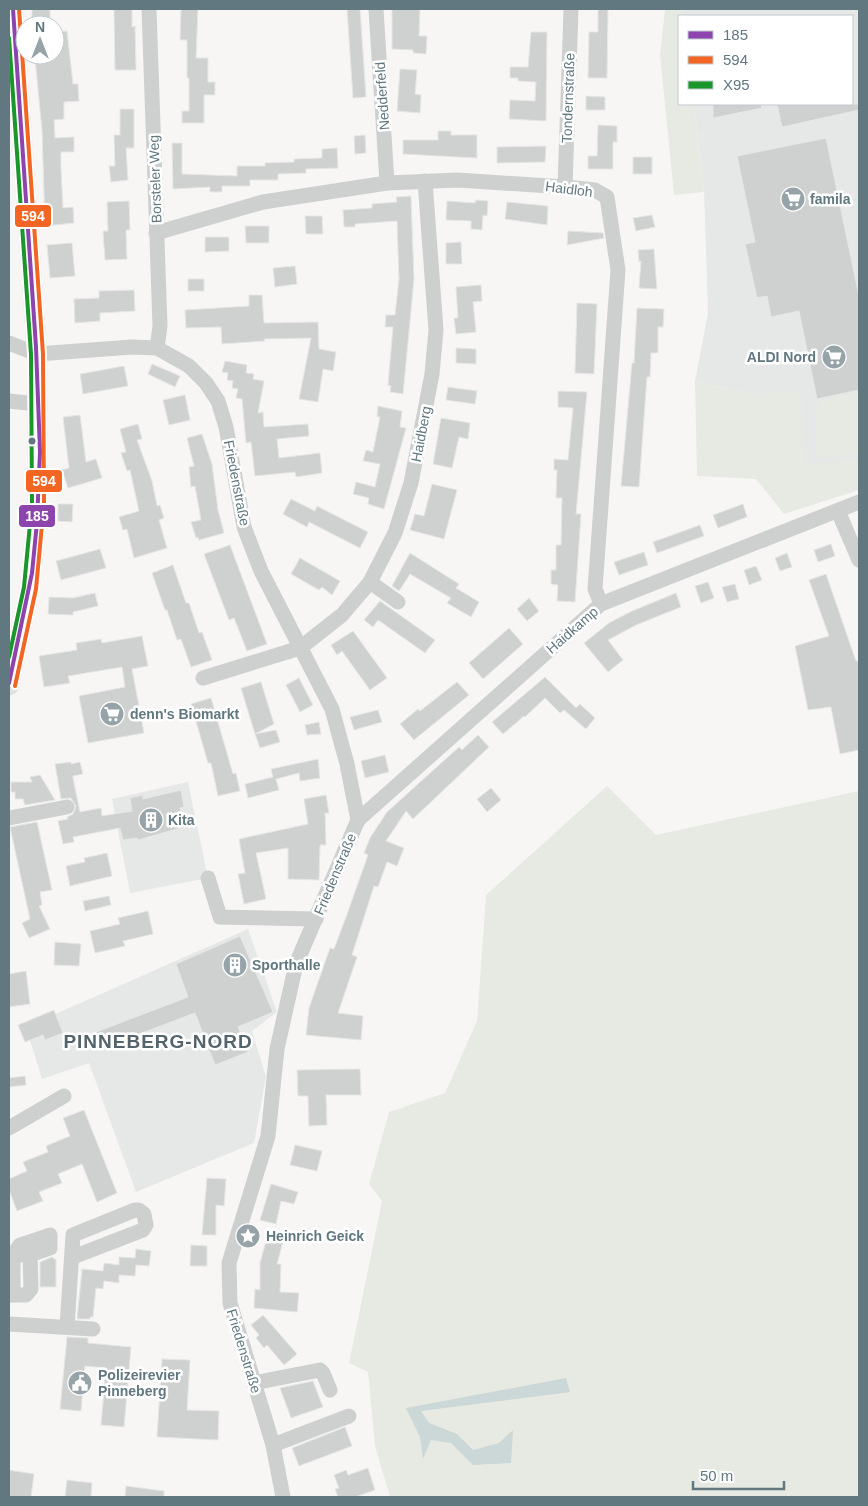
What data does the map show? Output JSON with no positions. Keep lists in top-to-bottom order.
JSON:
{
  "streets": {
    "street": [
      "Nedderfeld",
      "Tondernstraße",
      "Borsteler Weg",
      "Haidloh",
      "Haidberg",
      "Friedenstraße",
      "Haidkamp"
    ]
  },
  "crossings": [
    ["Nedderfeld", "Haidloh"],
    ["Tondernstraße", "Haidloh"],
    ["Borsteler Weg", "Haidloh"],
    ["Borsteler Weg", "Friedenstraße"],
    ["Haidloh", "Haidberg"],
    ["Haidloh", "Haidkamp"],
    ["Haidberg", "Friedenstraße"],
    ["Friedenstraße", "Haidkamp"]
  ],
  "districts": ["PINNEBERG-NORD"],
  "places": {
    "supermarket": ["famila", "ALDI Nord", "denn's Biomarkt"],
    "building": ["Kita", "Sporthalle"],
    "place": ["Heinrich Geick"],
    "public building": ["Polizeirevier Pinneberg"]
  },
  "lines": ["transit line 185", "transit line 594", "transit line X95"],
  "legend": ["185", "594", "X95"],
  "scale_bar": "50 m",
  "north": "top"
}
